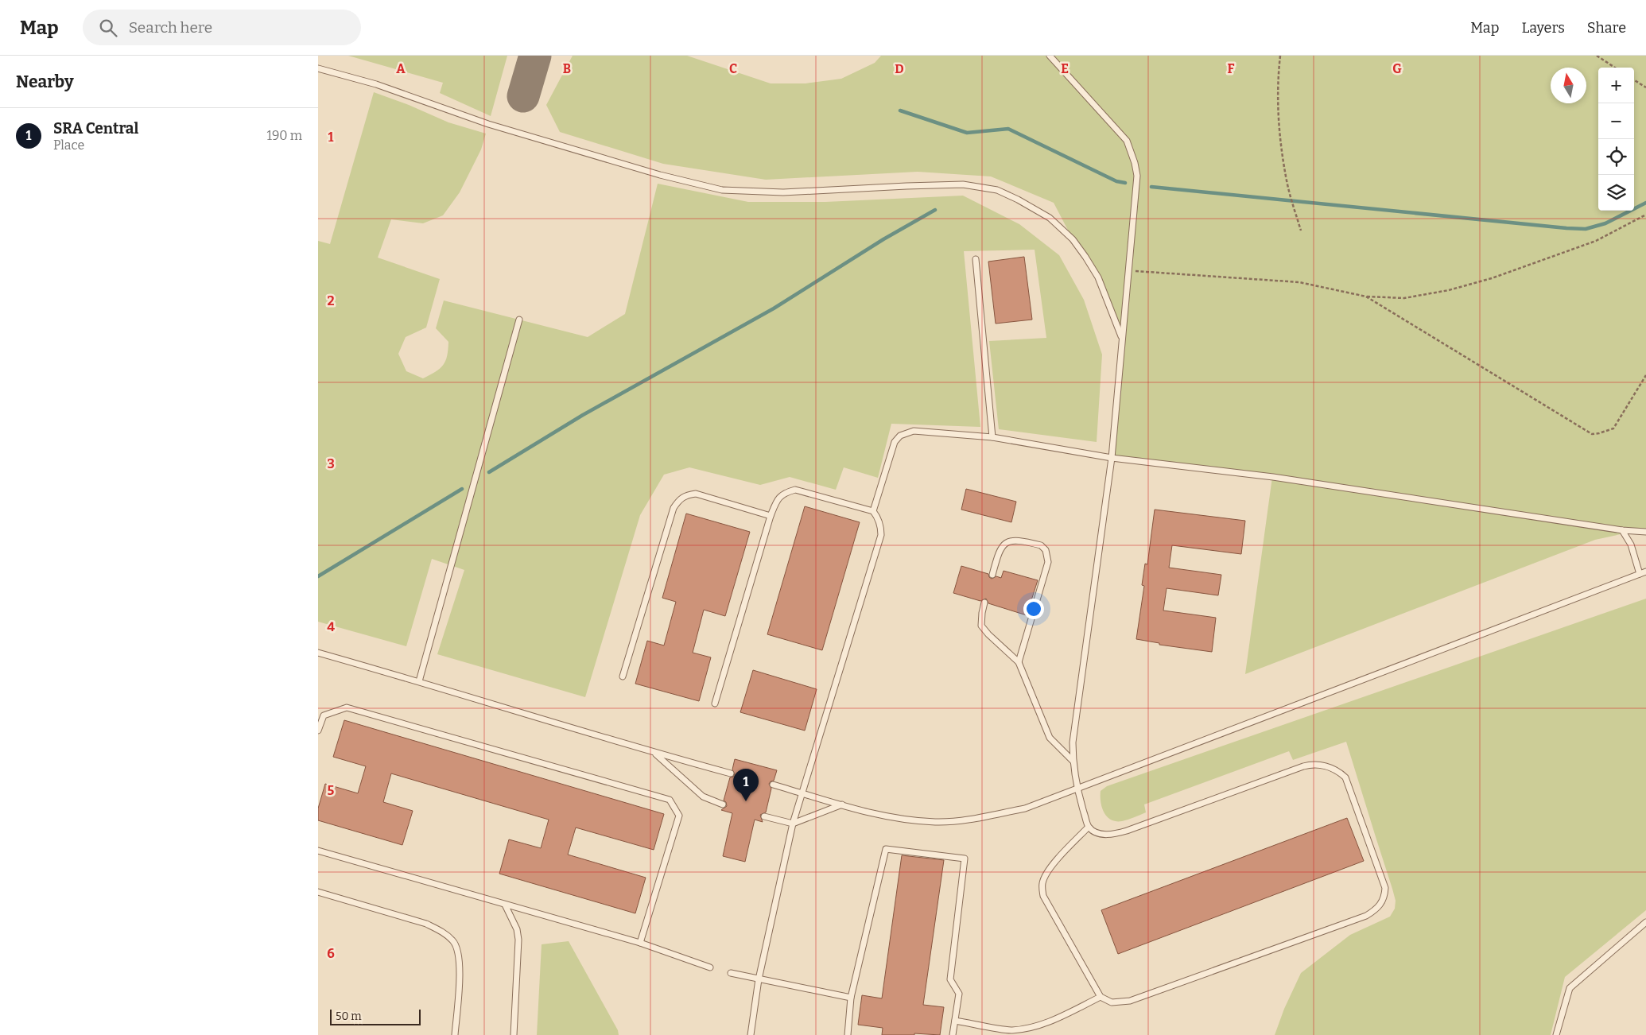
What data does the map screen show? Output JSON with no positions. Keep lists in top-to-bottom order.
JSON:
{
  "scale_bar": "50 m",
  "north": "top",
  "page": {
    "header": "Map",
    "search": "Search here",
    "nav": ["Map", "Layers", "Share"],
    "heading": "Nearby",
    "map_buttons": ["+", "−"],
    "list": [
      {
        "mark": "1",
        "name": "SRA Central",
        "note": "Place",
        "value": "190 m"
      }
    ],
    "pins": "1",
    "scale": "50 m"
  },
  "grid": {
    "columns": [
      "A",
      "B",
      "C",
      "D",
      "E",
      "F",
      "G"
    ],
    "rows": [
      "1",
      "2",
      "3",
      "4",
      "5",
      "6"
    ]
  }
}
